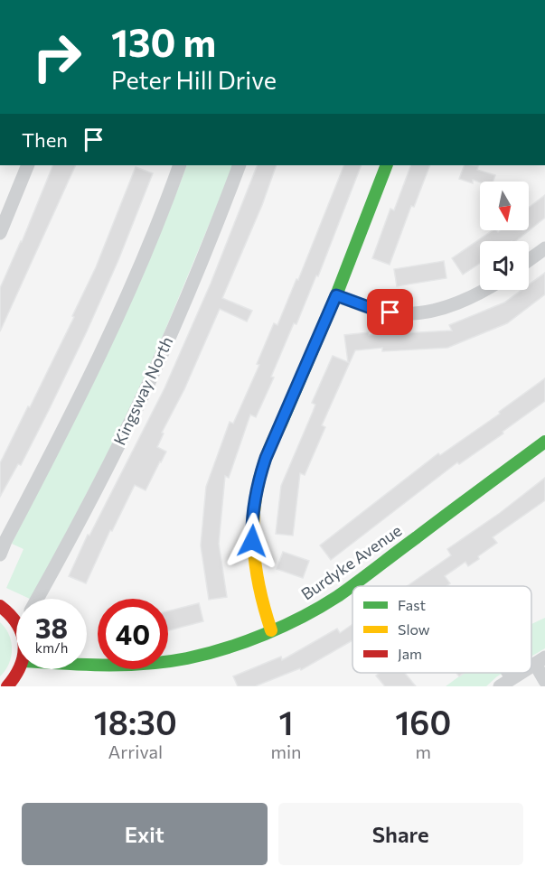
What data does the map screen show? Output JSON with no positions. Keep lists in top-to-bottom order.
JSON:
{
  "streets": {
    "street": ["Kingsway North", "Burdyke Avenue"]
  },
  "legend": ["Fast", "Slow", "Jam"],
  "north": "bottom",
  "page": {
    "turn": ["130 m", "Peter Hill Drive"],
    "then": "Then",
    "speed": "38 km/h",
    "limit": "40",
    "eta": [
      "18:30",
      "Arrival",
      "1",
      "min",
      "160",
      "m"
    ],
    "buttons": ["Exit", "Share"]
  }
}
